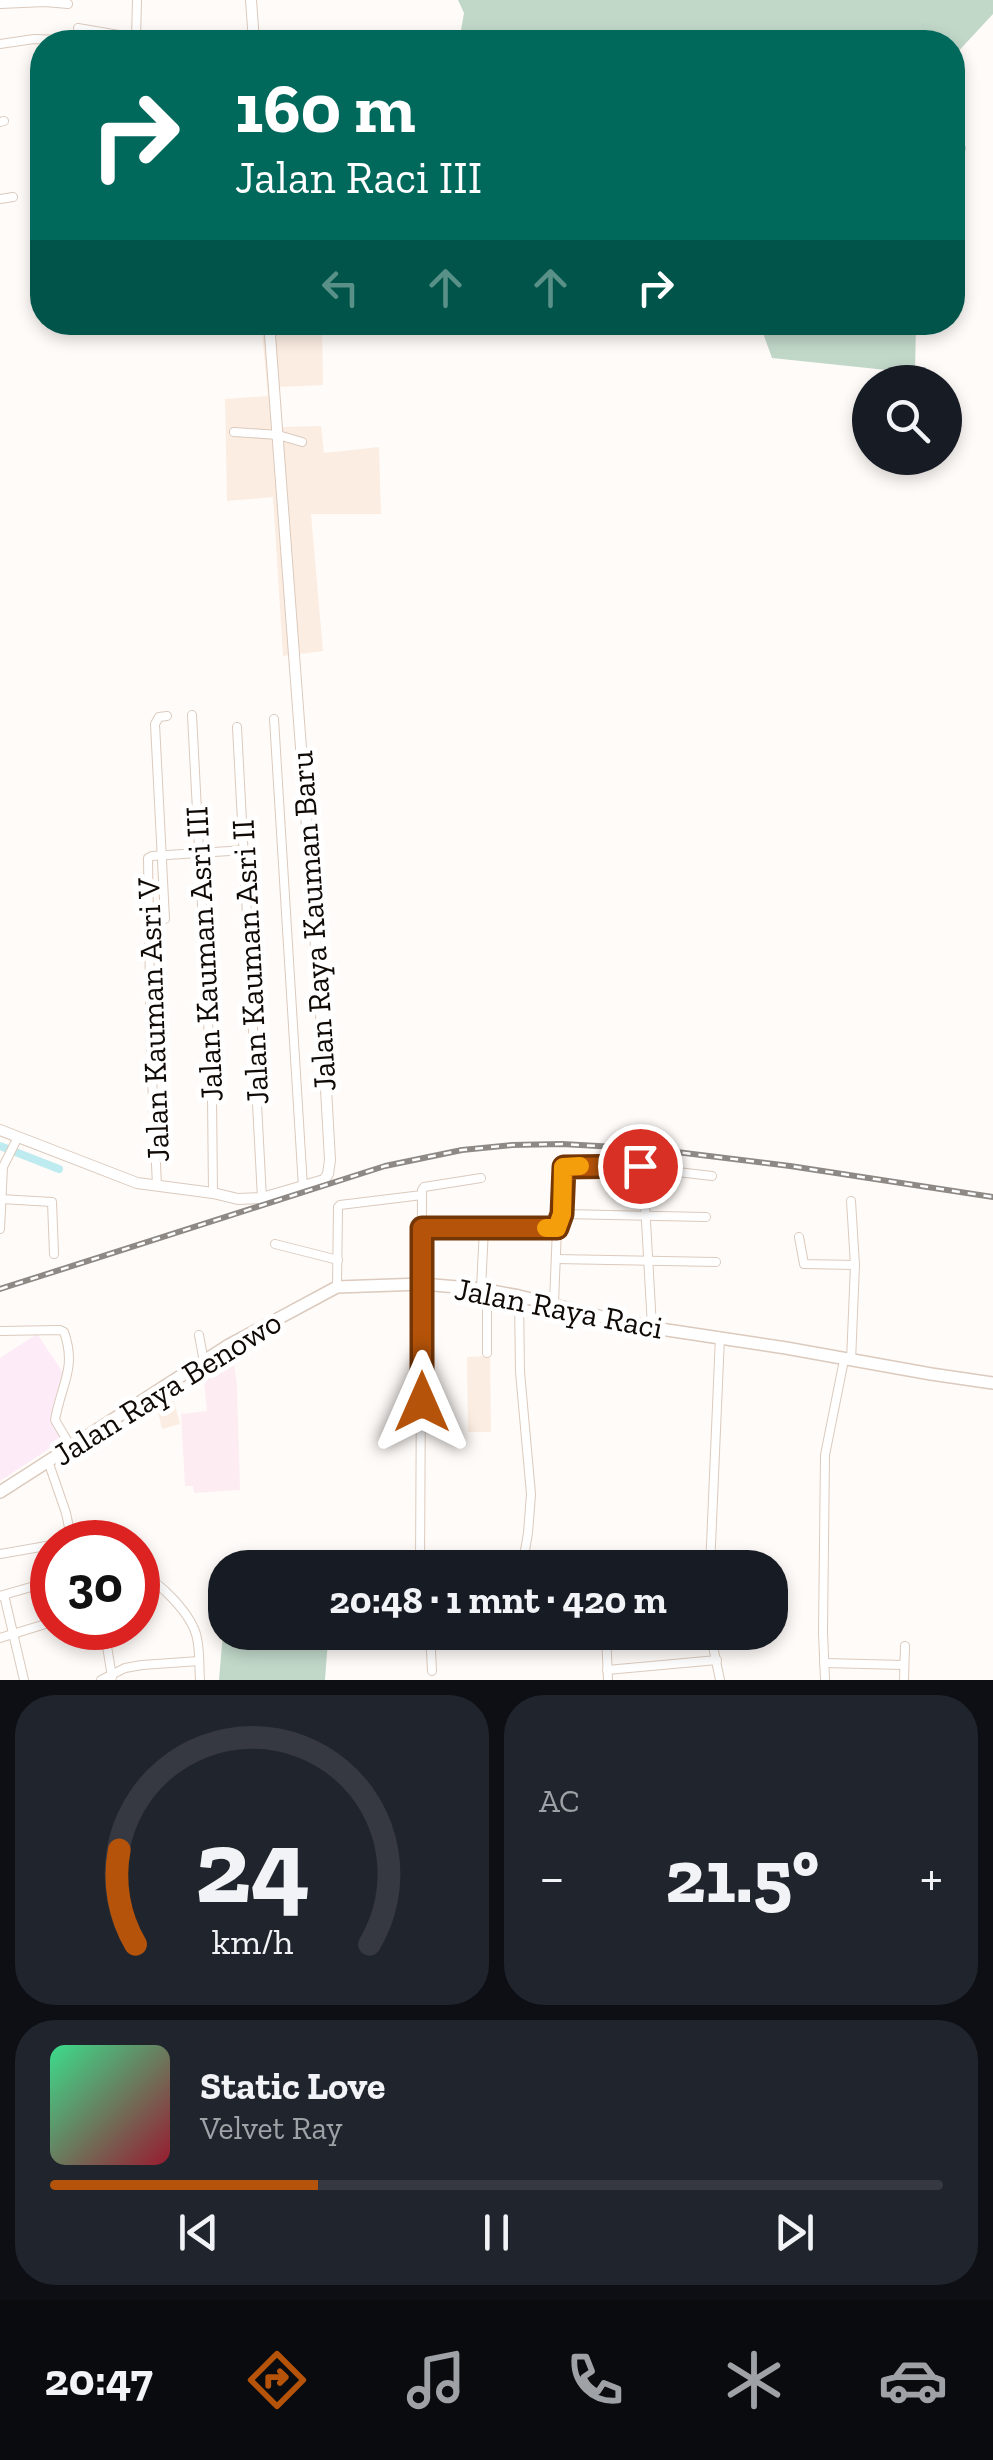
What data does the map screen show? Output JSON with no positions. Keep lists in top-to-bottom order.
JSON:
{
  "streets": {
    "main road": ["Jalan Raya Raci", "Jalan Raya Benowo"],
    "street": [
      "Jalan Raya Kauman Baru",
      "Jalan Kauman Asri III",
      "Jalan Kauman Asri II",
      "Jalan Kauman Asri V"
    ]
  },
  "crossings": [
    ["Jalan Raya Raci", "Jalan Raya Benowo"]
  ],
  "page": {
    "turn": ["160 m", "Jalan Raci III"],
    "limit": "30",
    "trip": "20:48 · 1 mnt · 420 m",
    "tile": "AC",
    "heat": ["−", "21.5°", "+"],
    "song": ["Static Love", "Velvet Ray"],
    "tabs": "20:47",
    "gauge": ["24", "km/h"]
  }
}
